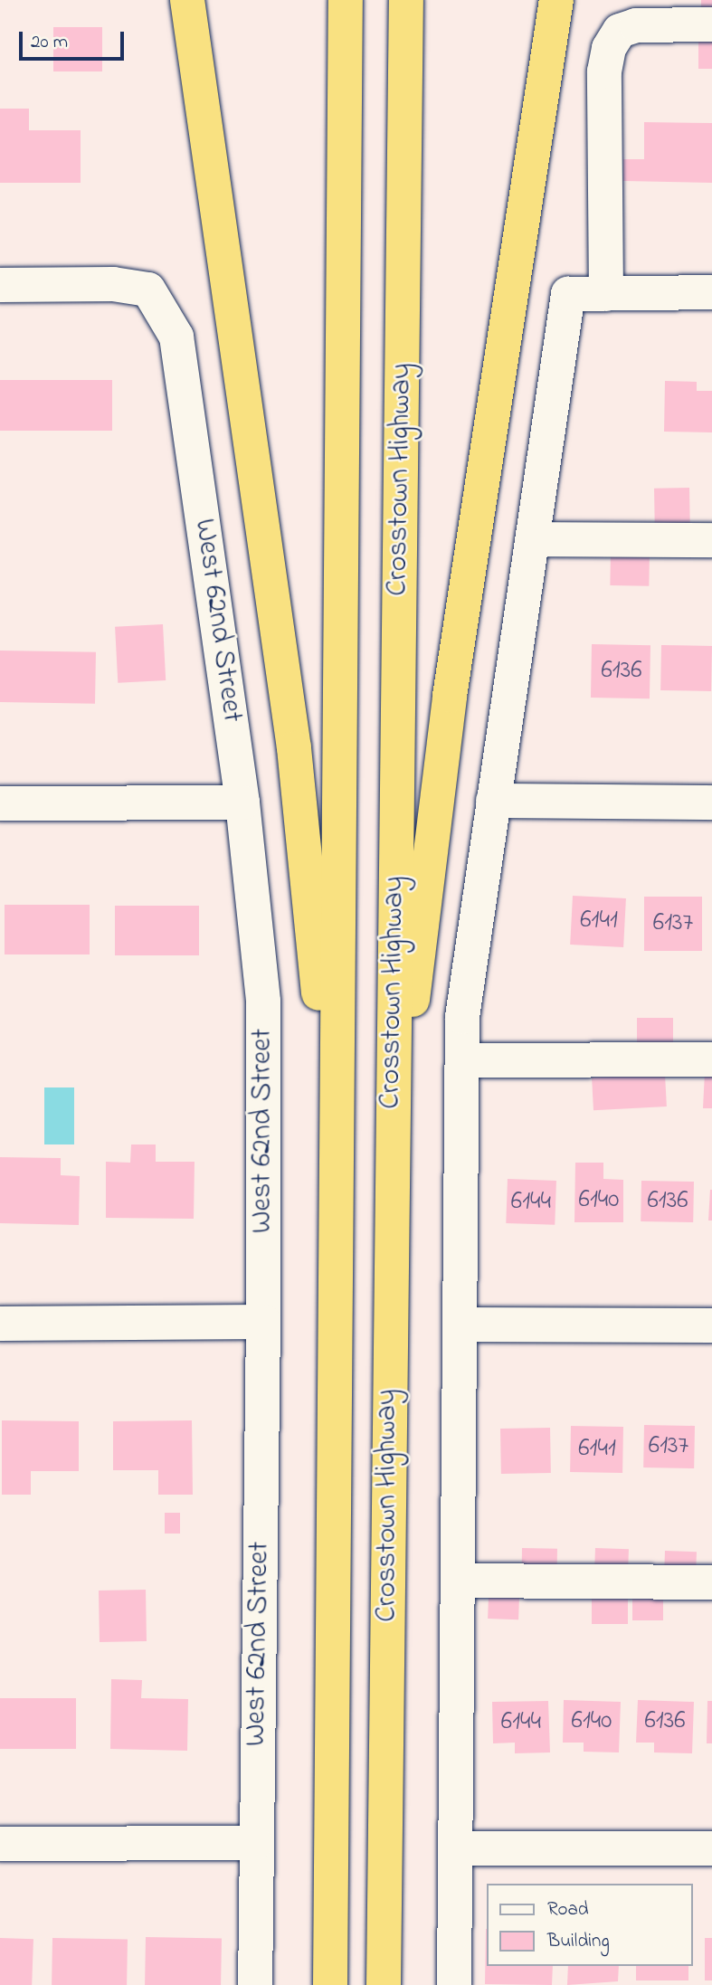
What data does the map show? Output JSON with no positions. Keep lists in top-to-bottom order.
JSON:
{
  "streets": {
    "highway": ["Crosstown Highway"],
    "street": ["West 62nd Street"]
  },
  "house_numbers": [
    "6136",
    "6141",
    "6137",
    "6140",
    "6136",
    "6144",
    "6137",
    "6141",
    "6140",
    "6136",
    "6144"
  ],
  "legend": ["Road", "Building"],
  "scale_bar": "20 m"
}
